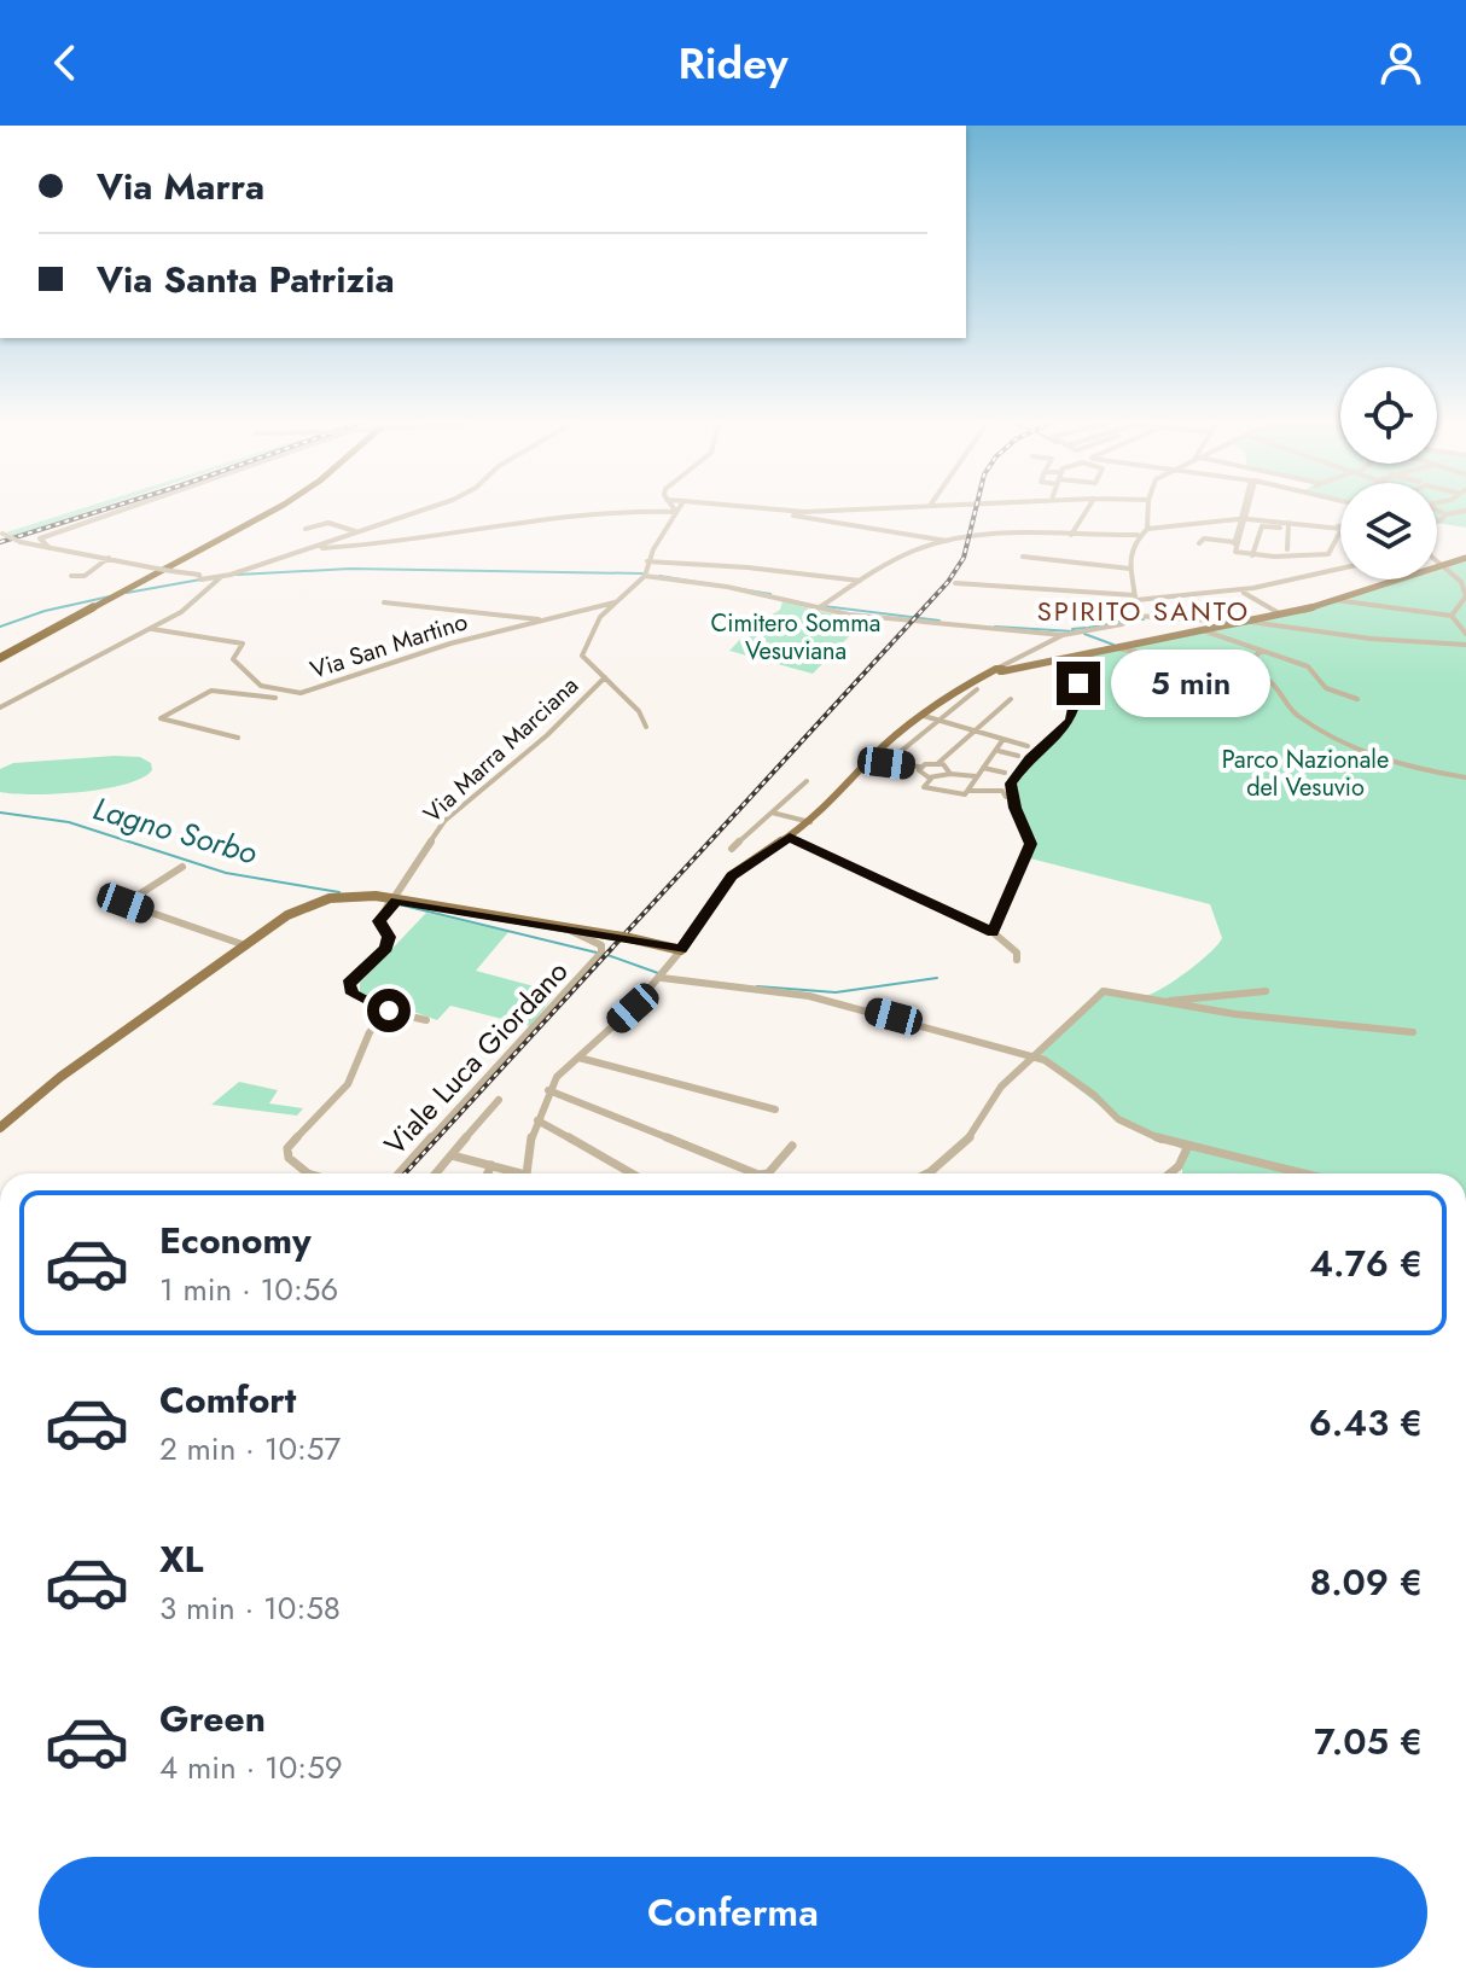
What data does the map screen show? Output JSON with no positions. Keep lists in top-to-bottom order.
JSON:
{
  "streets": {
    "street": ["Via San Martino", "Via Marra Marciana", "Viale Luca Giordano"]
  },
  "districts": ["SPIRITO SANTO"],
  "water": ["Lagno Sorbo"],
  "parks": ["Cimitero Somma Vesuviana", "Parco Nazionale del Vesuvio"],
  "page": {
    "header": "Ridey",
    "banner": ["Via Marra", "Via Santa Patrizia"],
    "bubble": "5 min",
    "list": [
      {
        "name": "Economy",
        "note": "1 min · 10:56",
        "value": "4.76 €"
      },
      {
        "name": "Comfort",
        "note": "2 min · 10:57",
        "value": "6.43 €"
      },
      {
        "name": "XL",
        "note": "3 min · 10:58",
        "value": "8.09 €"
      },
      {
        "name": "Green",
        "note": "4 min · 10:59",
        "value": "7.05 €"
      }
    ],
    "buttons": "Conferma"
  }
}
